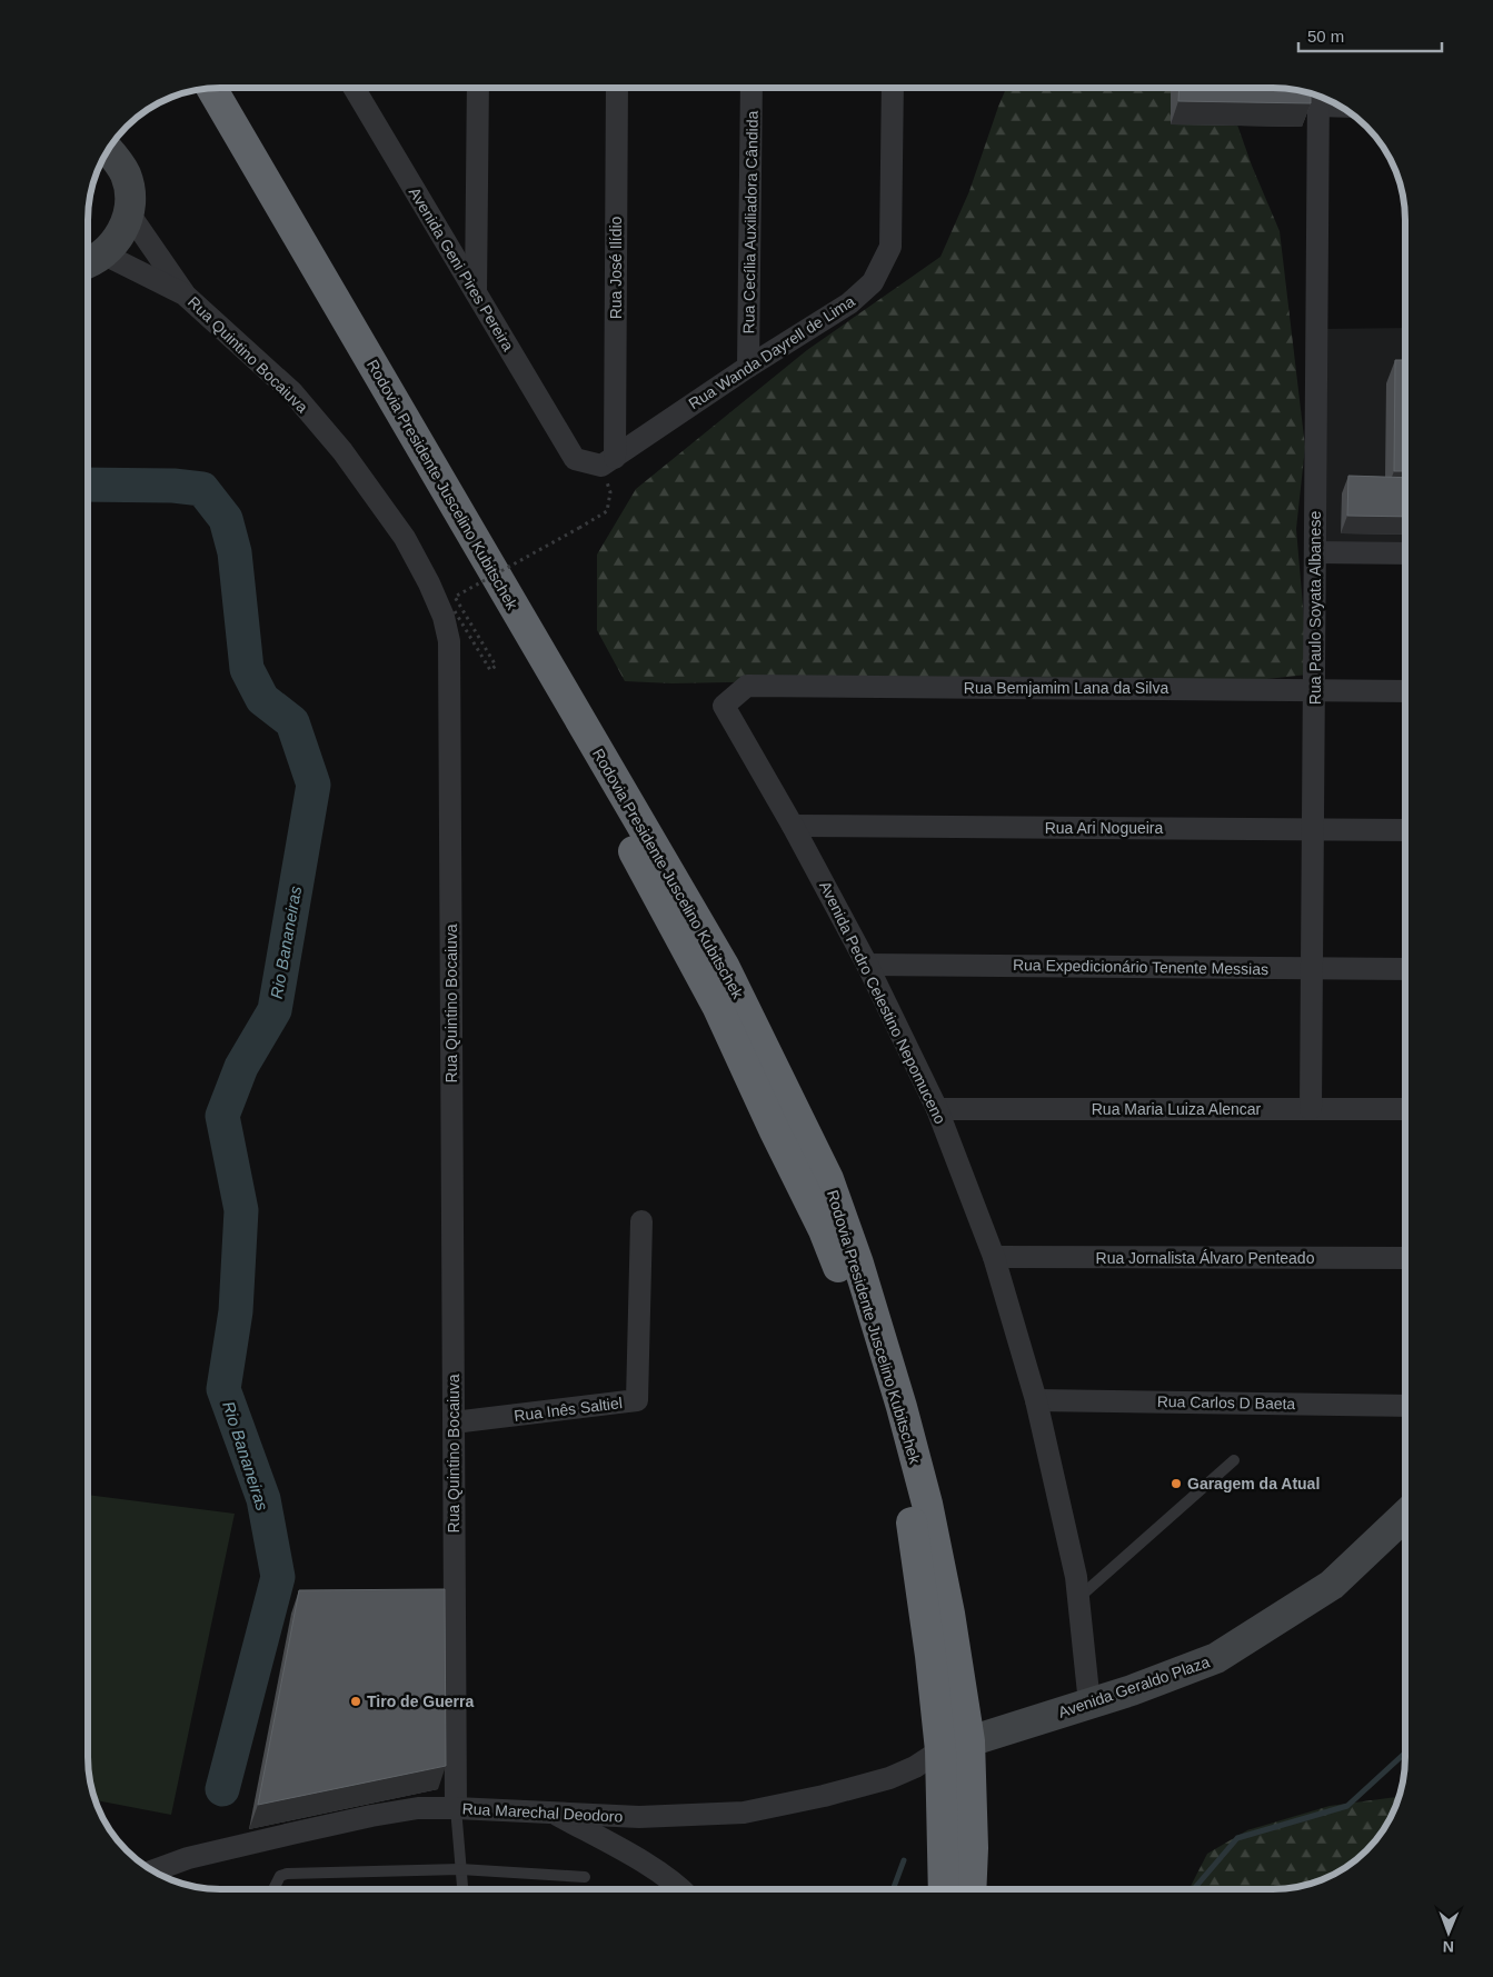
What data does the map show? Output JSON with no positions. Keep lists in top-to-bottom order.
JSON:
{
  "streets": {
    "highway": ["Rodovia Presidente Juscelino Kubitschek"],
    "street": [
      "Rua Cecília Auxiliadora Cândida",
      "Rua José Ilídio",
      "Avenida Geni Pires Pereira",
      "Rua Wanda Dayrell de Lima",
      "Rua Quintino Bocaiuva",
      "Rua Paulo Soyata Albanese",
      "Rua Bemjamim Lana da Silva",
      "Rua Ari Nogueira",
      "Rua Expedicionário Tenente Messias",
      "Avenida Pedro Celestino Nepomuceno",
      "Rua Maria Luiza Alencar",
      "Rua Jornalista Álvaro Penteado",
      "Rua Carlos D Baeta",
      "Rua Inês Saltiel",
      "Avenida Geraldo Plaza",
      "Rua Marechal Deodoro"
    ]
  },
  "crossings": [
    ["Rua Cecília Auxiliadora Cândida", "Rua Wanda Dayrell de Lima"],
    ["Rua José Ilídio", "Avenida Geni Pires Pereira"],
    ["Rua José Ilídio", "Rua Wanda Dayrell de Lima"],
    ["Avenida Geni Pires Pereira", "Rua Wanda Dayrell de Lima"],
    ["Rua Quintino Bocaiuva", "Rua Inês Saltiel"],
    ["Rua Quintino Bocaiuva", "Rua Marechal Deodoro"],
    ["Rodovia Presidente Juscelino Kubitschek", "Avenida Geraldo Plaza"],
    ["Rodovia Presidente Juscelino Kubitschek", "Rua Marechal Deodoro"],
    ["Rua Paulo Soyata Albanese", "Rua Bemjamim Lana da Silva"],
    ["Rua Paulo Soyata Albanese", "Rua Ari Nogueira"],
    ["Rua Paulo Soyata Albanese", "Rua Expedicionário Tenente Messias"],
    ["Rua Paulo Soyata Albanese", "Rua Maria Luiza Alencar"],
    ["Rua Bemjamim Lana da Silva", "Avenida Pedro Celestino Nepomuceno"],
    ["Rua Ari Nogueira", "Avenida Pedro Celestino Nepomuceno"],
    ["Rua Expedicionário Tenente Messias", "Avenida Pedro Celestino Nepomuceno"],
    ["Avenida Pedro Celestino Nepomuceno", "Rua Maria Luiza Alencar"],
    ["Avenida Pedro Celestino Nepomuceno", "Rua Jornalista Álvaro Penteado"],
    ["Avenida Pedro Celestino Nepomuceno", "Rua Carlos D Baeta"],
    ["Avenida Pedro Celestino Nepomuceno", "Avenida Geraldo Plaza"]
  ],
  "water": ["Rio Bananeiras"],
  "places": ["Garagem da Atual", "Tiro de Guerra"],
  "scale_bar": "50 m",
  "north": "bottom"
}
